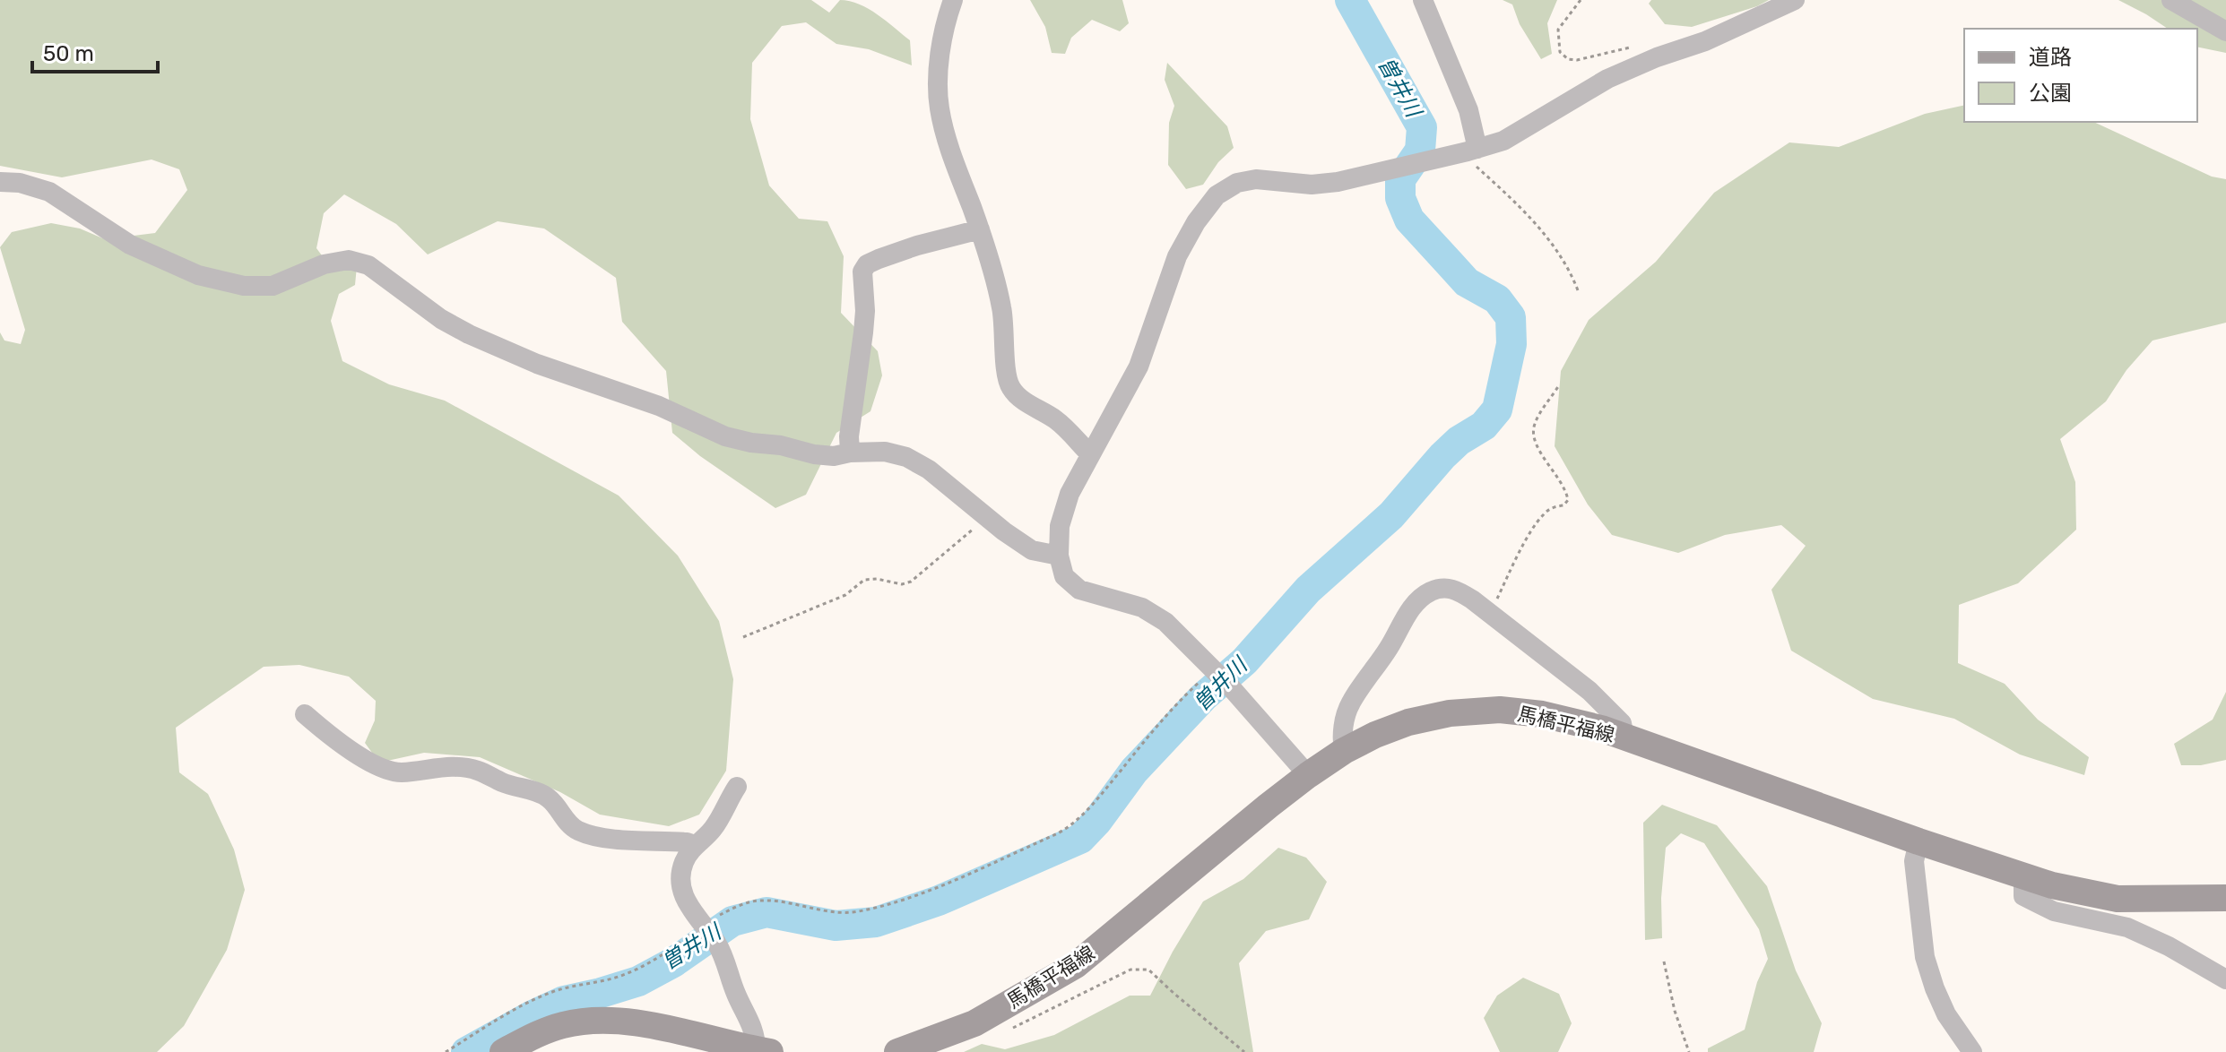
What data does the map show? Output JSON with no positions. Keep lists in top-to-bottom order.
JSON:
{
  "streets": {
    "main road": ["馬橋平福線"]
  },
  "water": ["曽井川"],
  "legend": ["道路", "公園"],
  "scale_bar": "50 m"
}
